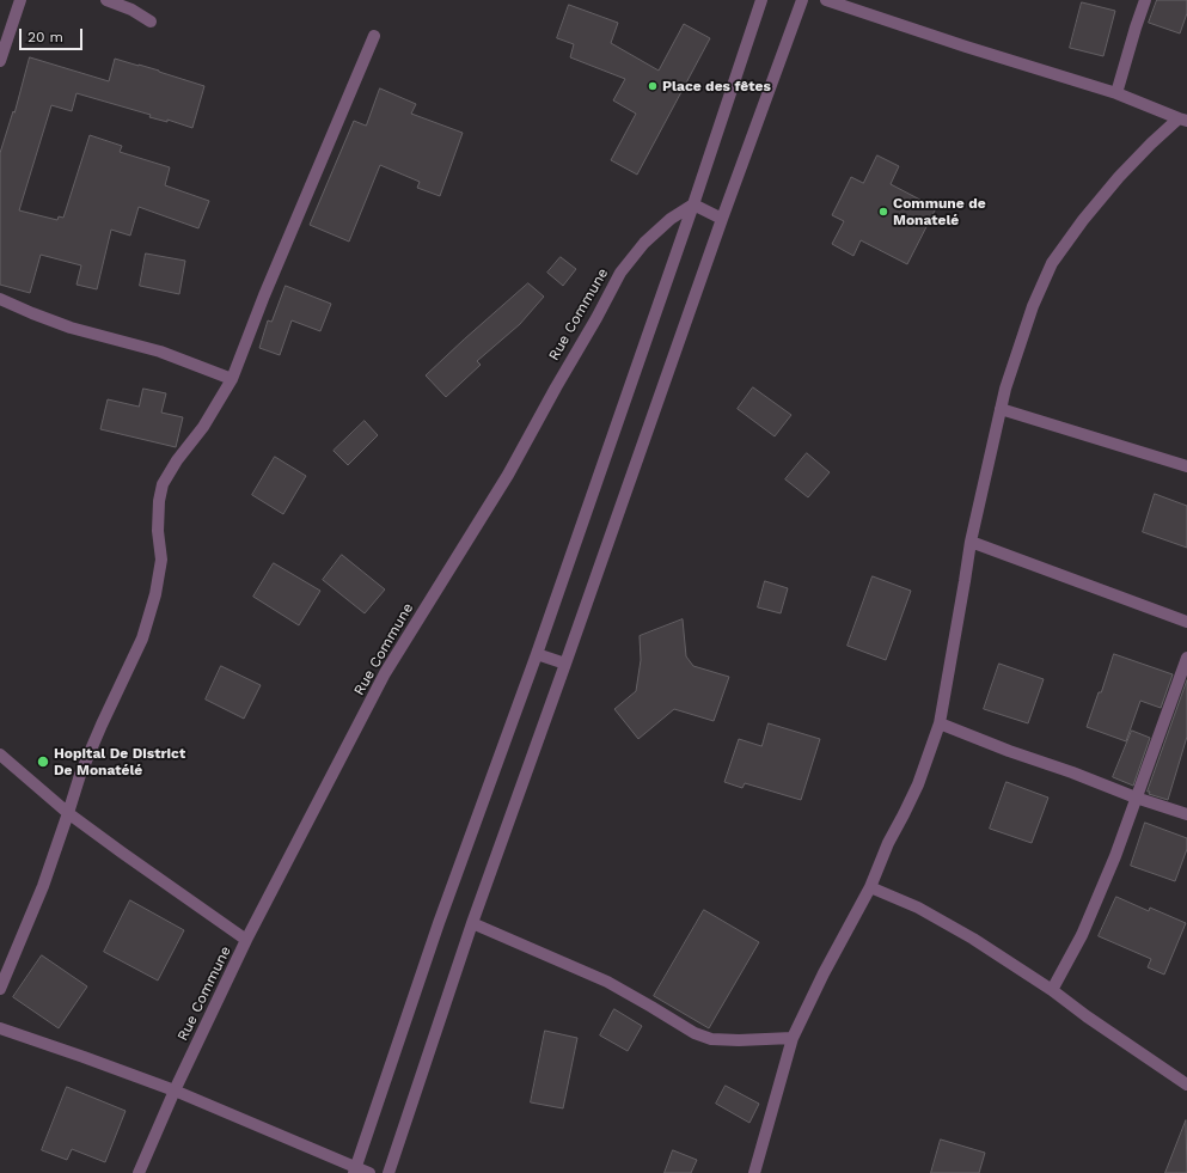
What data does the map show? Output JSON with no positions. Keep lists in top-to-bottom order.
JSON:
{
  "streets": {
    "street": ["Rue Commune"]
  },
  "places": ["Place des fêtes", "Commune de Monatelé", "Hopital De District De Monatélé"],
  "scale_bar": "20 m"
}
